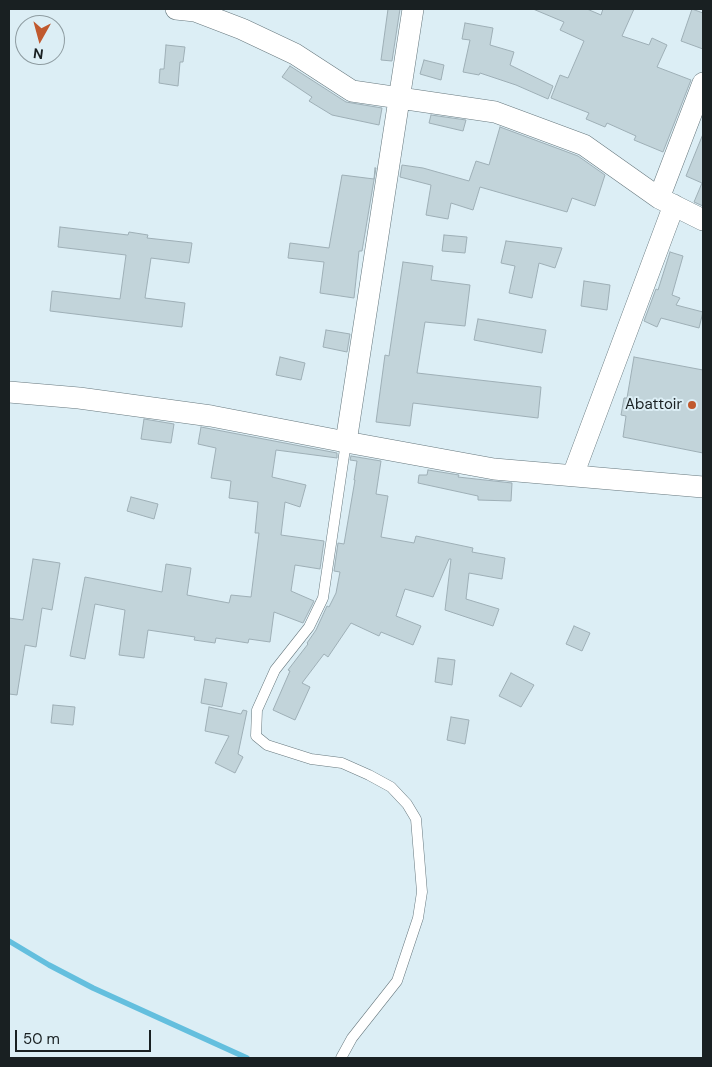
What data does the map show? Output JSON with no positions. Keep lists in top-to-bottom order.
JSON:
{
  "places": ["Abattoir"],
  "scale_bar": "50 m",
  "north": "bottom"
}
